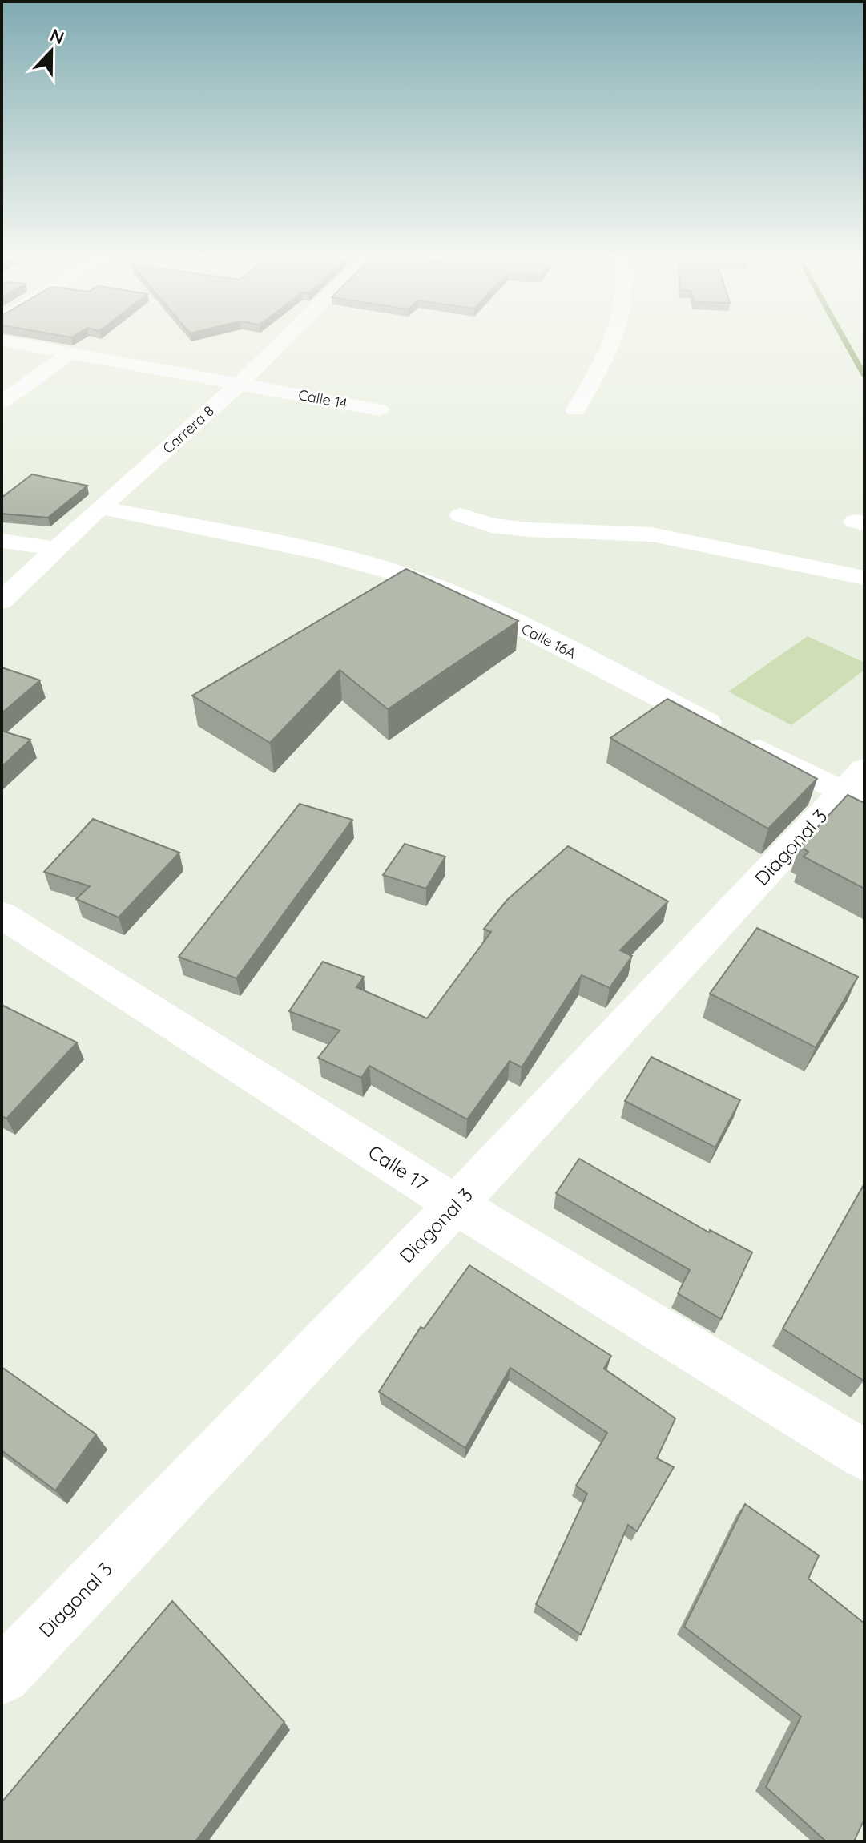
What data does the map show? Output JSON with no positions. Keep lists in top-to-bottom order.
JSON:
{
  "streets": {
    "street": [
      "Calle 14",
      "Carrera 8",
      "Calle 16A",
      "Diagonal 3",
      "Calle 17"
    ]
  },
  "crossings": [
    ["Calle 14", "Carrera 8"],
    ["Carrera 8", "Calle 16A"],
    ["Calle 16A", "Diagonal 3"],
    ["Diagonal 3", "Calle 17"]
  ],
  "north": "top"
}
